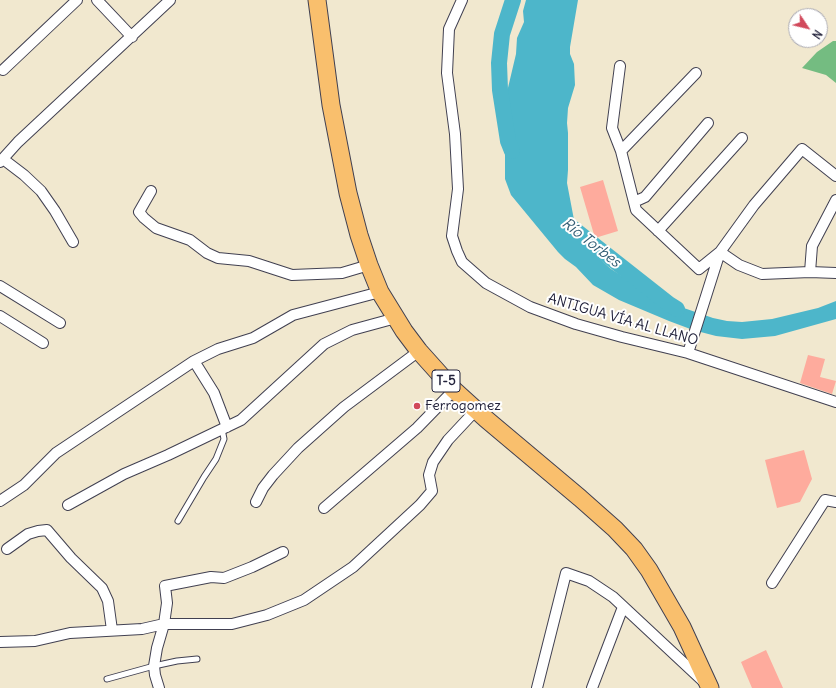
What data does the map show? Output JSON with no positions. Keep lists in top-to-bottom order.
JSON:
{
  "streets": {
    "highway": ["T-5"],
    "street": ["ANTIGUA VÍA AL LLANO"]
  },
  "water": ["Río Torbes"],
  "places": ["Ferrogomez"],
  "north": "bottom right"
}
